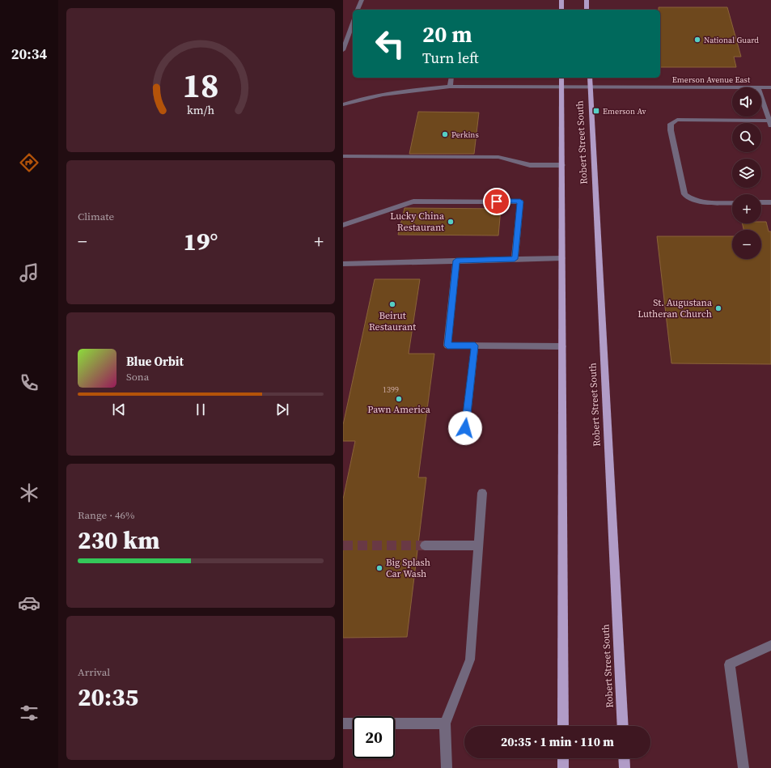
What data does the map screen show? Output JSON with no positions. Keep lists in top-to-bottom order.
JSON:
{
  "streets": {
    "main road": ["Robert Street South"],
    "street": ["Emerson Avenue East"]
  },
  "crossings": [
    ["Emerson Avenue East", "Robert Street South"]
  ],
  "places": {
    "other": [
      "National Guard",
      "Perkins",
      "Lucky China Restaurant",
      "Beirut Restaurant",
      "St. Augustana Lutheran Church",
      "Pawn America",
      "Big Splash Car Wash"
    ],
    "transit": ["Emerson Av"]
  },
  "house_numbers": ["1399"],
  "page": {
    "tabs": "20:34",
    "turn": ["20 m", "Turn left"],
    "map_buttons": ["+", "−"],
    "tile": [
      "Climate",
      ["Range · 46%", "230 km"],
      ["Arrival", "20:35"]
    ],
    "heat": ["−", "19°", "+"],
    "song": ["Blue Orbit", "Sona"],
    "limit": "20",
    "trip": "20:35 · 1 min · 110 m",
    "gauge": ["18", "km/h"]
  }
}
